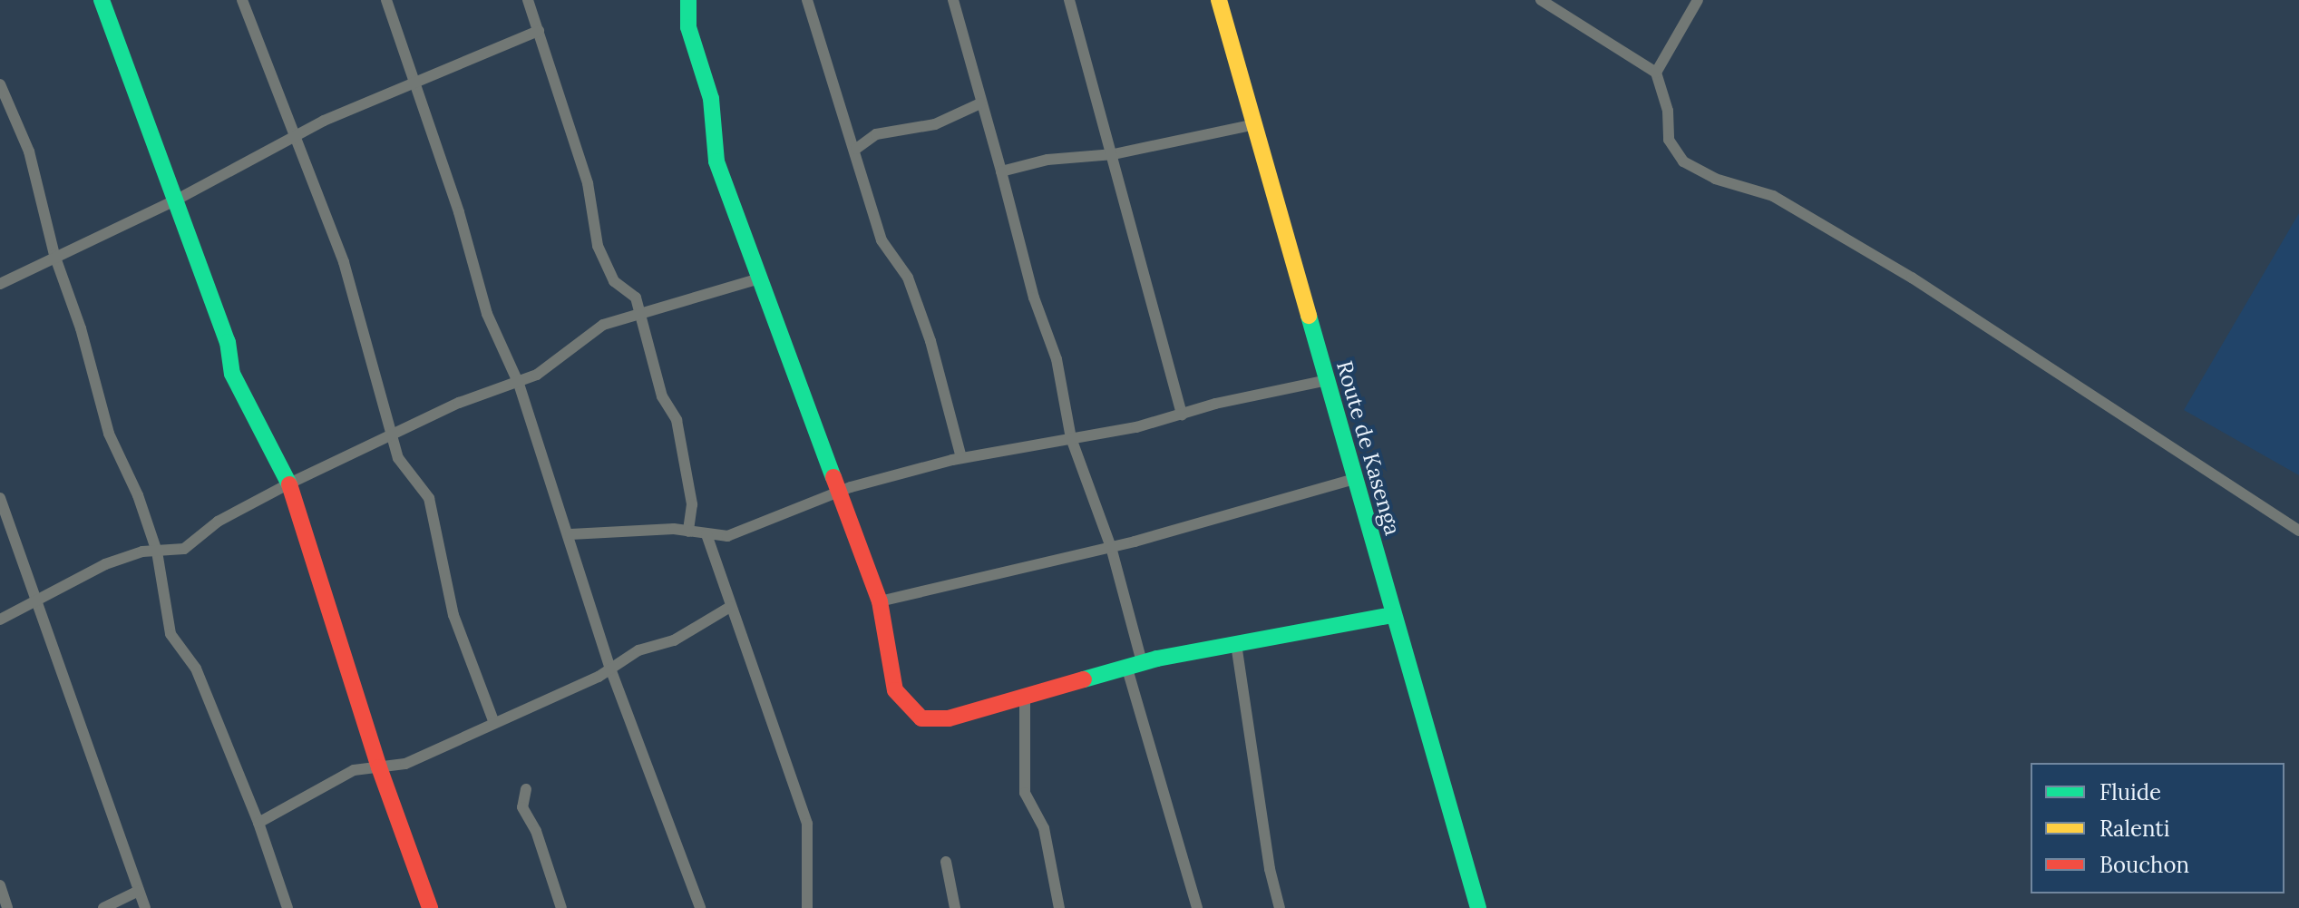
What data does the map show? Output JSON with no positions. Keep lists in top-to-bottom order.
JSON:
{
  "streets": {
    "main road": ["Route de Kasenga"]
  },
  "legend": ["Fluide", "Ralenti", "Bouchon"]
}
